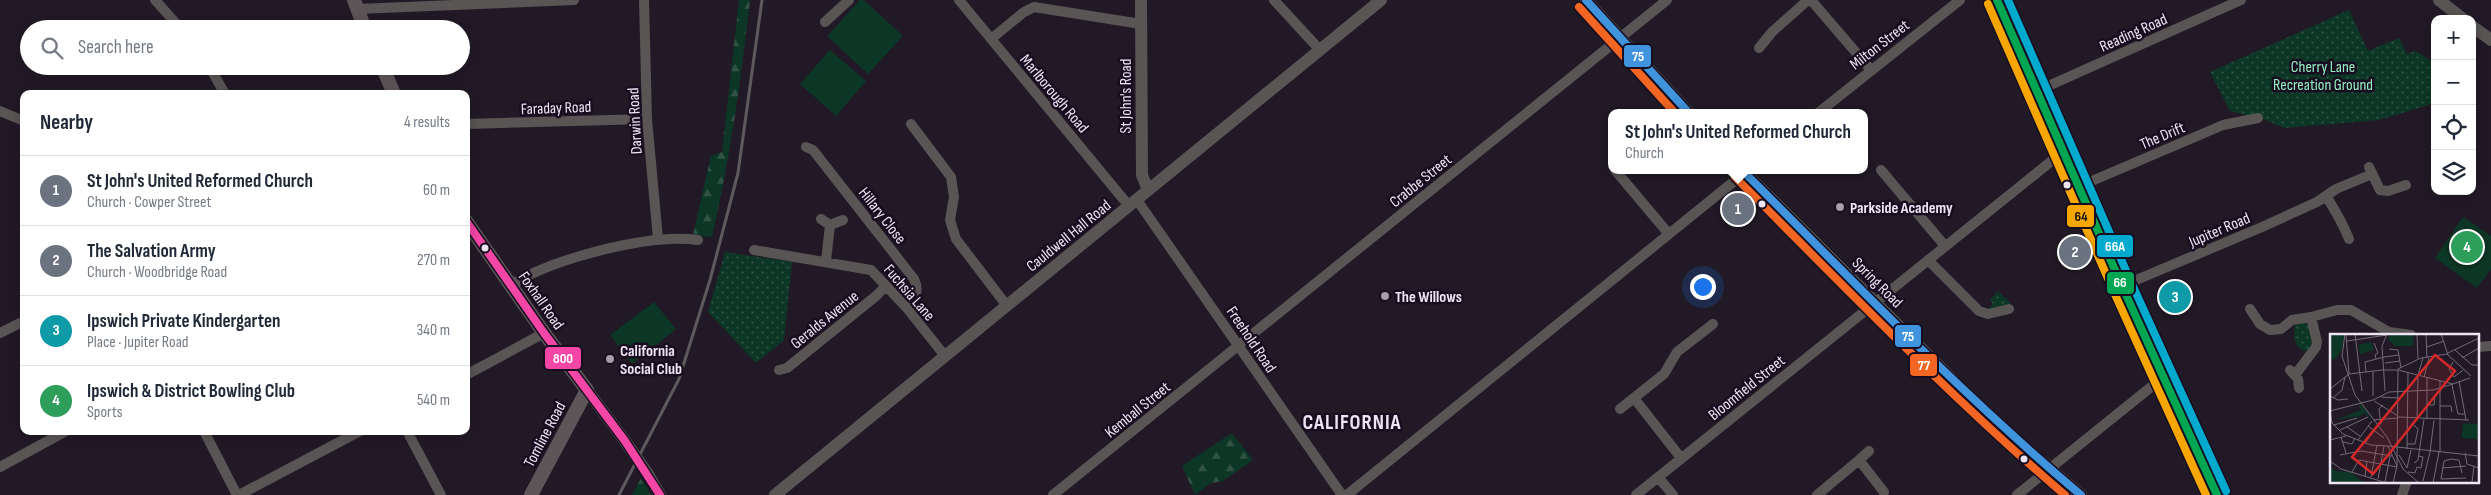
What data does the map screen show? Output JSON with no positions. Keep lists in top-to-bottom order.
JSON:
{
  "streets": {
    "main road": ["Foxhall Road", "Tomline Road"],
    "street": [
      "Reading Road",
      "Milton Street",
      "Marlborough Road",
      "St John's Road",
      "Faraday Road",
      "Darwin Road",
      "The Drift",
      "Crabbe Street",
      "Hillary Close",
      "Jupiter Road",
      "Cauldwell Hall Road",
      "Spring Road",
      "Fuchsia Lane",
      "Geralds Avenue",
      "Freehold Road",
      "Bloomfield Street",
      "Kemball Street"
    ]
  },
  "crossings": [
    ["Marlborough Road", "Cauldwell Hall Road"],
    ["Marlborough Road", "Freehold Road"],
    ["St John's Road", "Cauldwell Hall Road"],
    ["Faraday Road", "Darwin Road"],
    ["Crabbe Street", "Freehold Road"],
    ["Crabbe Street", "Kemball Street"],
    ["Hillary Close", "Fuchsia Lane"],
    ["Cauldwell Hall Road", "Fuchsia Lane"],
    ["Cauldwell Hall Road", "Freehold Road"],
    ["Spring Road", "Bloomfield Street"],
    ["Fuchsia Lane", "Geralds Avenue"],
    ["Foxhall Road", "Tomline Road"],
    ["Freehold Road", "Kemball Street"]
  ],
  "districts": ["CALIFORNIA"],
  "parks": ["Cherry Lane Recreation Ground"],
  "places": ["Parkside Academy", "The Willows", "California Social Club"],
  "lines": [
    "transit line 75",
    "transit line 66",
    "transit line 66A",
    "transit line 64",
    "transit line 77",
    "transit line 800"
  ],
  "page": {
    "map_buttons": ["+", "−"],
    "search": "Search here",
    "heading": ["Nearby", "4 results"],
    "popup": ["St John's United Reformed Church", "Church"],
    "list": [
      {
        "mark": "1",
        "name": "St John's United Reformed Church",
        "note": "Church · Cowper Street",
        "value": "60 m"
      },
      {
        "mark": "2",
        "name": "The Salvation Army",
        "note": "Church · Woodbridge Road",
        "value": "270 m"
      },
      {
        "mark": "3",
        "name": "Ipswich Private Kindergarten",
        "note": "Place · Jupiter Road",
        "value": "340 m"
      },
      {
        "mark": "4",
        "name": "Ipswich & District Bowling Club",
        "note": "Sports",
        "value": "540 m"
      }
    ],
    "pins": [
      "1",
      "4",
      "2",
      "3"
    ]
  }
}
